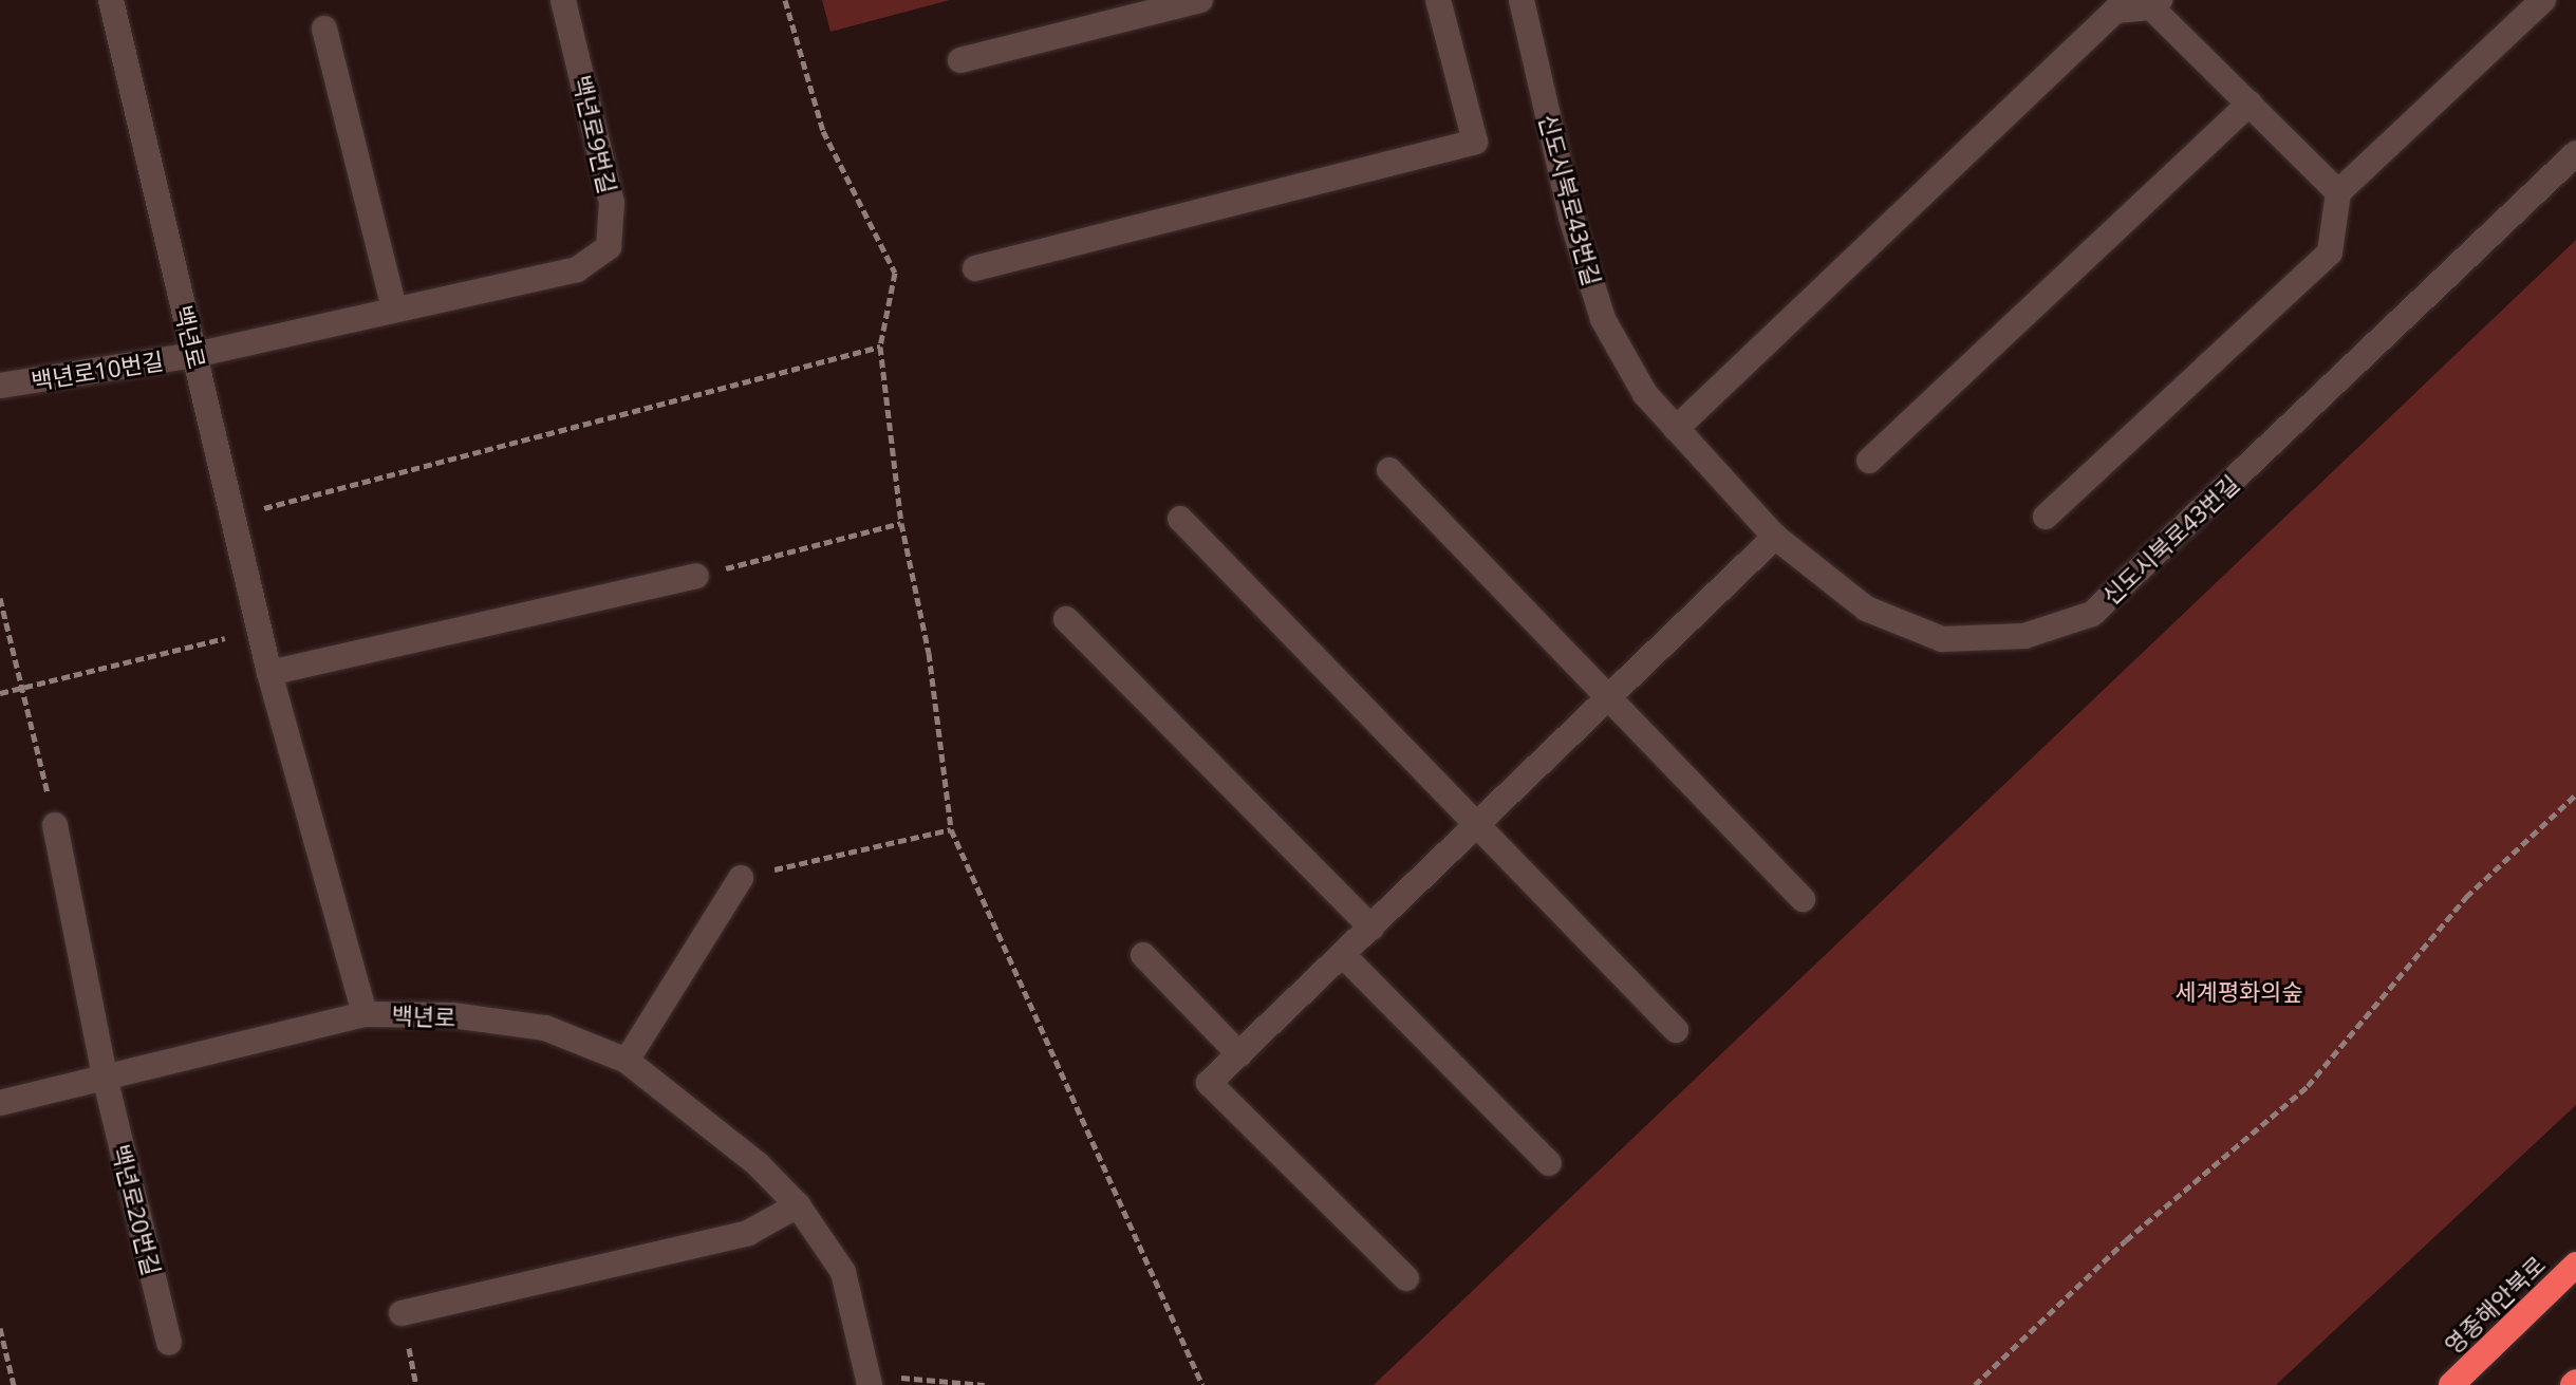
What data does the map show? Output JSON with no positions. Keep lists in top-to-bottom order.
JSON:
{
  "streets": {
    "highway": ["영종해안북로"],
    "street": [
      "백년로9번길",
      "신도시북로43번길",
      "백년로",
      "백년로10번길",
      "백년로20번길"
    ]
  },
  "crossings": [
    ["백년로9번길", "백년로"],
    ["백년로9번길", "백년로10번길"],
    ["백년로", "백년로10번길"]
  ],
  "parks": ["세계평화의숲"]
}
